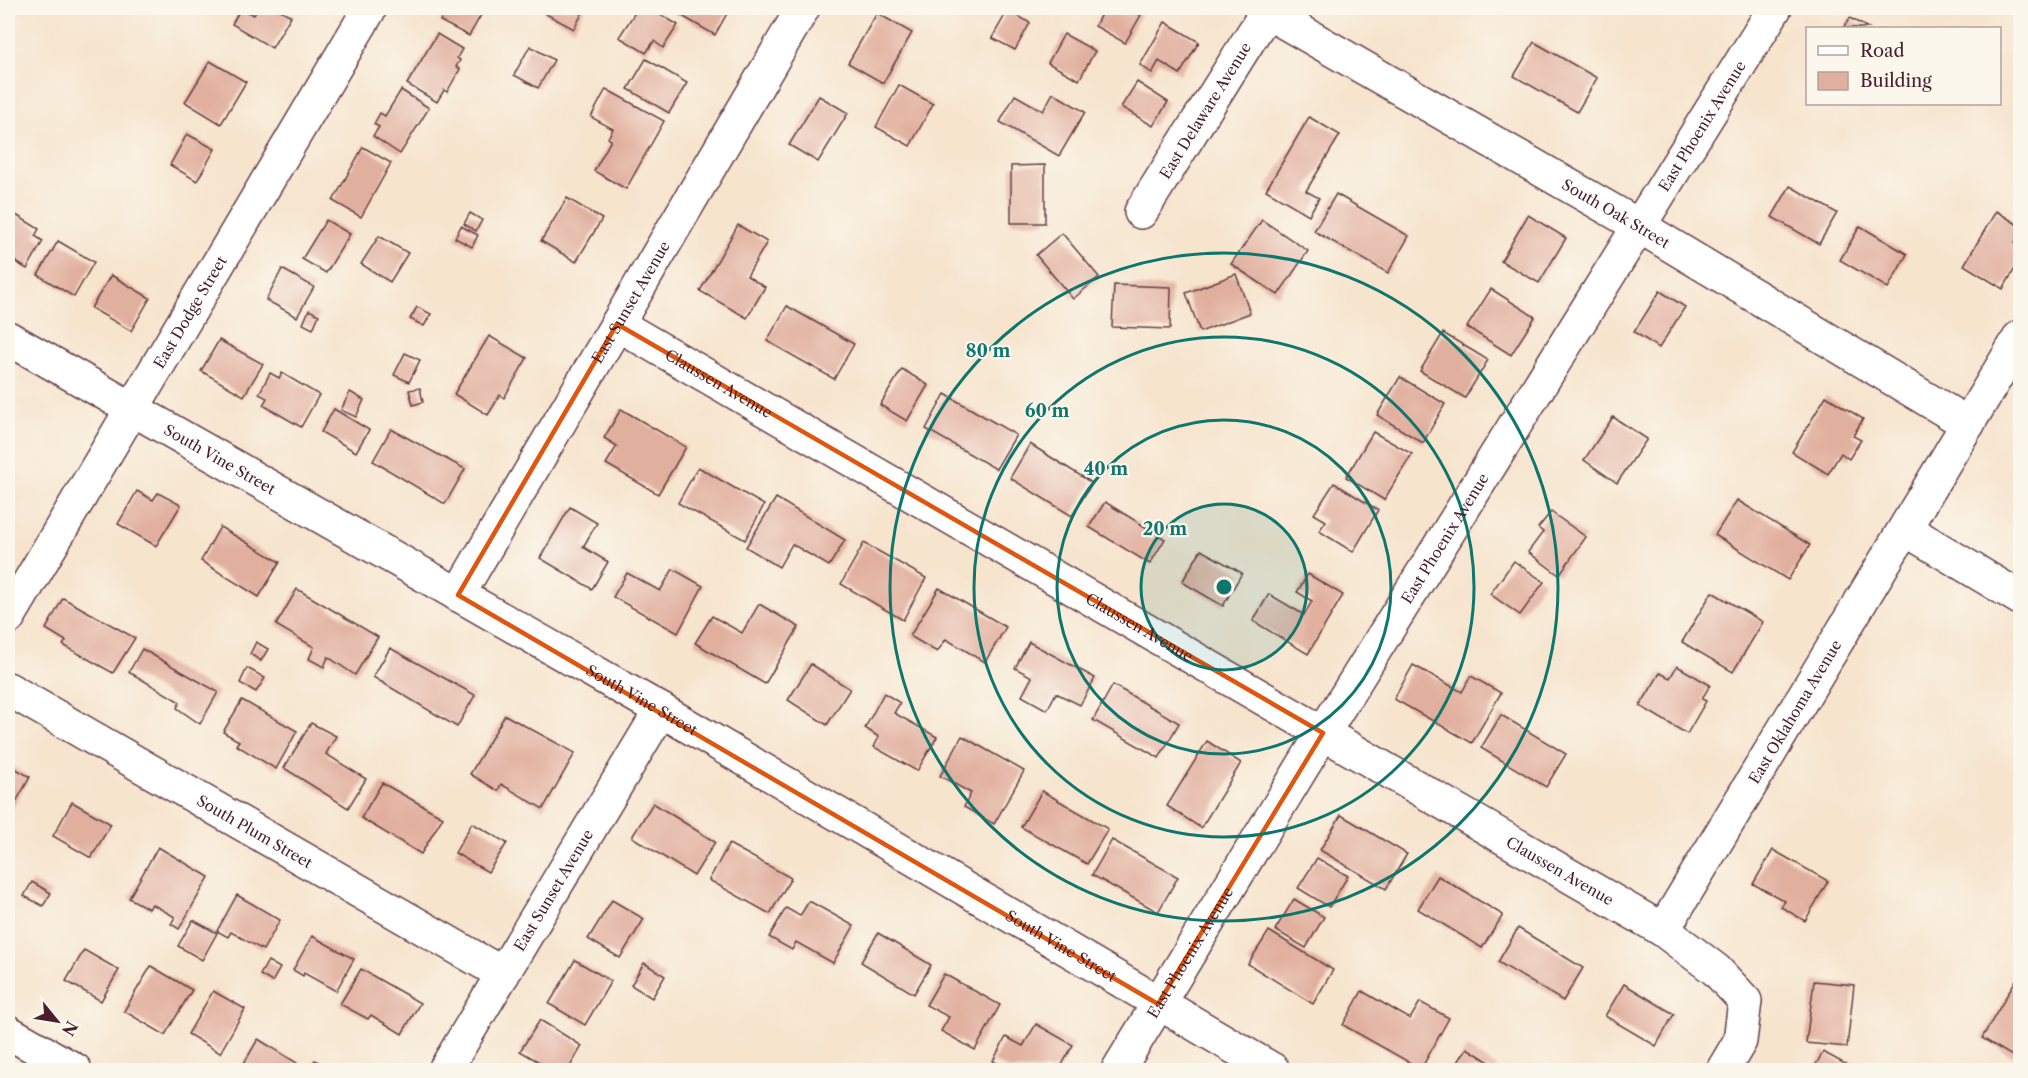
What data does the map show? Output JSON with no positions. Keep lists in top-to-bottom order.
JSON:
{
  "streets": {
    "street": [
      "East Delaware Avenue",
      "East Phoenix Avenue",
      "South Oak Street",
      "East Sunset Avenue",
      "East Dodge Street",
      "Claussen Avenue",
      "South Vine Street",
      "East Oklahoma Avenue",
      "South Plum Street"
    ]
  },
  "crossings": [
    ["East Delaware Avenue", "South Oak Street"],
    ["East Phoenix Avenue", "South Oak Street"],
    ["East Phoenix Avenue", "Claussen Avenue"],
    ["East Phoenix Avenue", "South Vine Street"],
    ["South Oak Street", "East Oklahoma Avenue"],
    ["East Sunset Avenue", "Claussen Avenue"],
    ["East Sunset Avenue", "South Vine Street"],
    ["East Sunset Avenue", "South Plum Street"],
    ["East Dodge Street", "South Vine Street"],
    ["Claussen Avenue", "East Oklahoma Avenue"]
  ],
  "legend": ["Road", "Building"],
  "north": "bottom right",
  "rings": [
    "80 m",
    "60 m",
    "40 m",
    "20 m"
  ]
}
